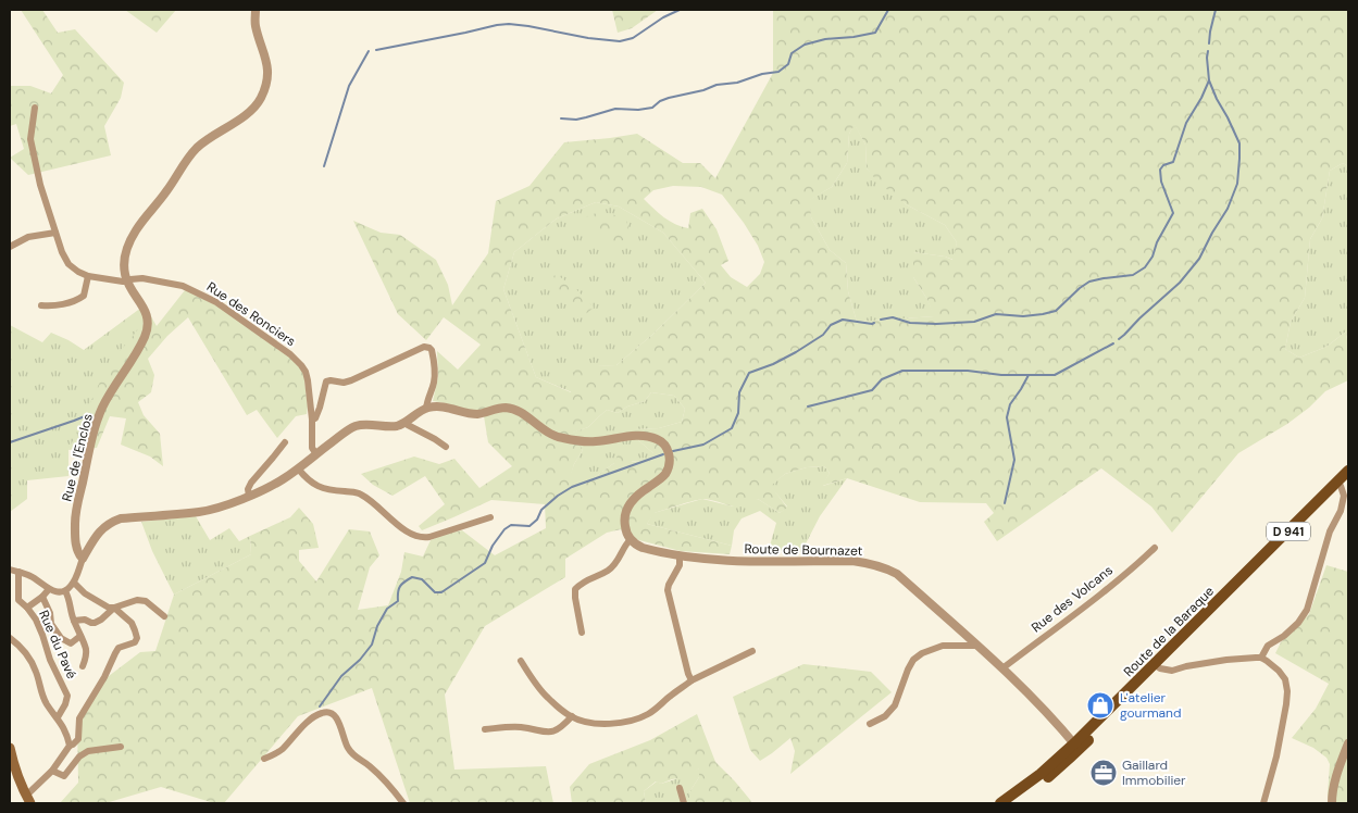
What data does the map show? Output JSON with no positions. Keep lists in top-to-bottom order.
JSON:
{
  "streets": {
    "main road": ["D 941", "Route de la Baraque"],
    "street": [
      "Rue des Ronciers",
      "Rue de l'Enclos",
      "Route de Bournazet",
      "Rue des Volcans",
      "Rue du Pavé"
    ]
  },
  "crossings": [
    ["Rue des Ronciers", "Rue de l'Enclos"],
    ["Route de Bournazet", "Rue des Volcans"],
    ["Route de Bournazet", "Route de la Baraque"]
  ],
  "places": {
    "shop": ["L'atelier gourmand"],
    "office": ["Gaillard Immobilier"]
  }
}
